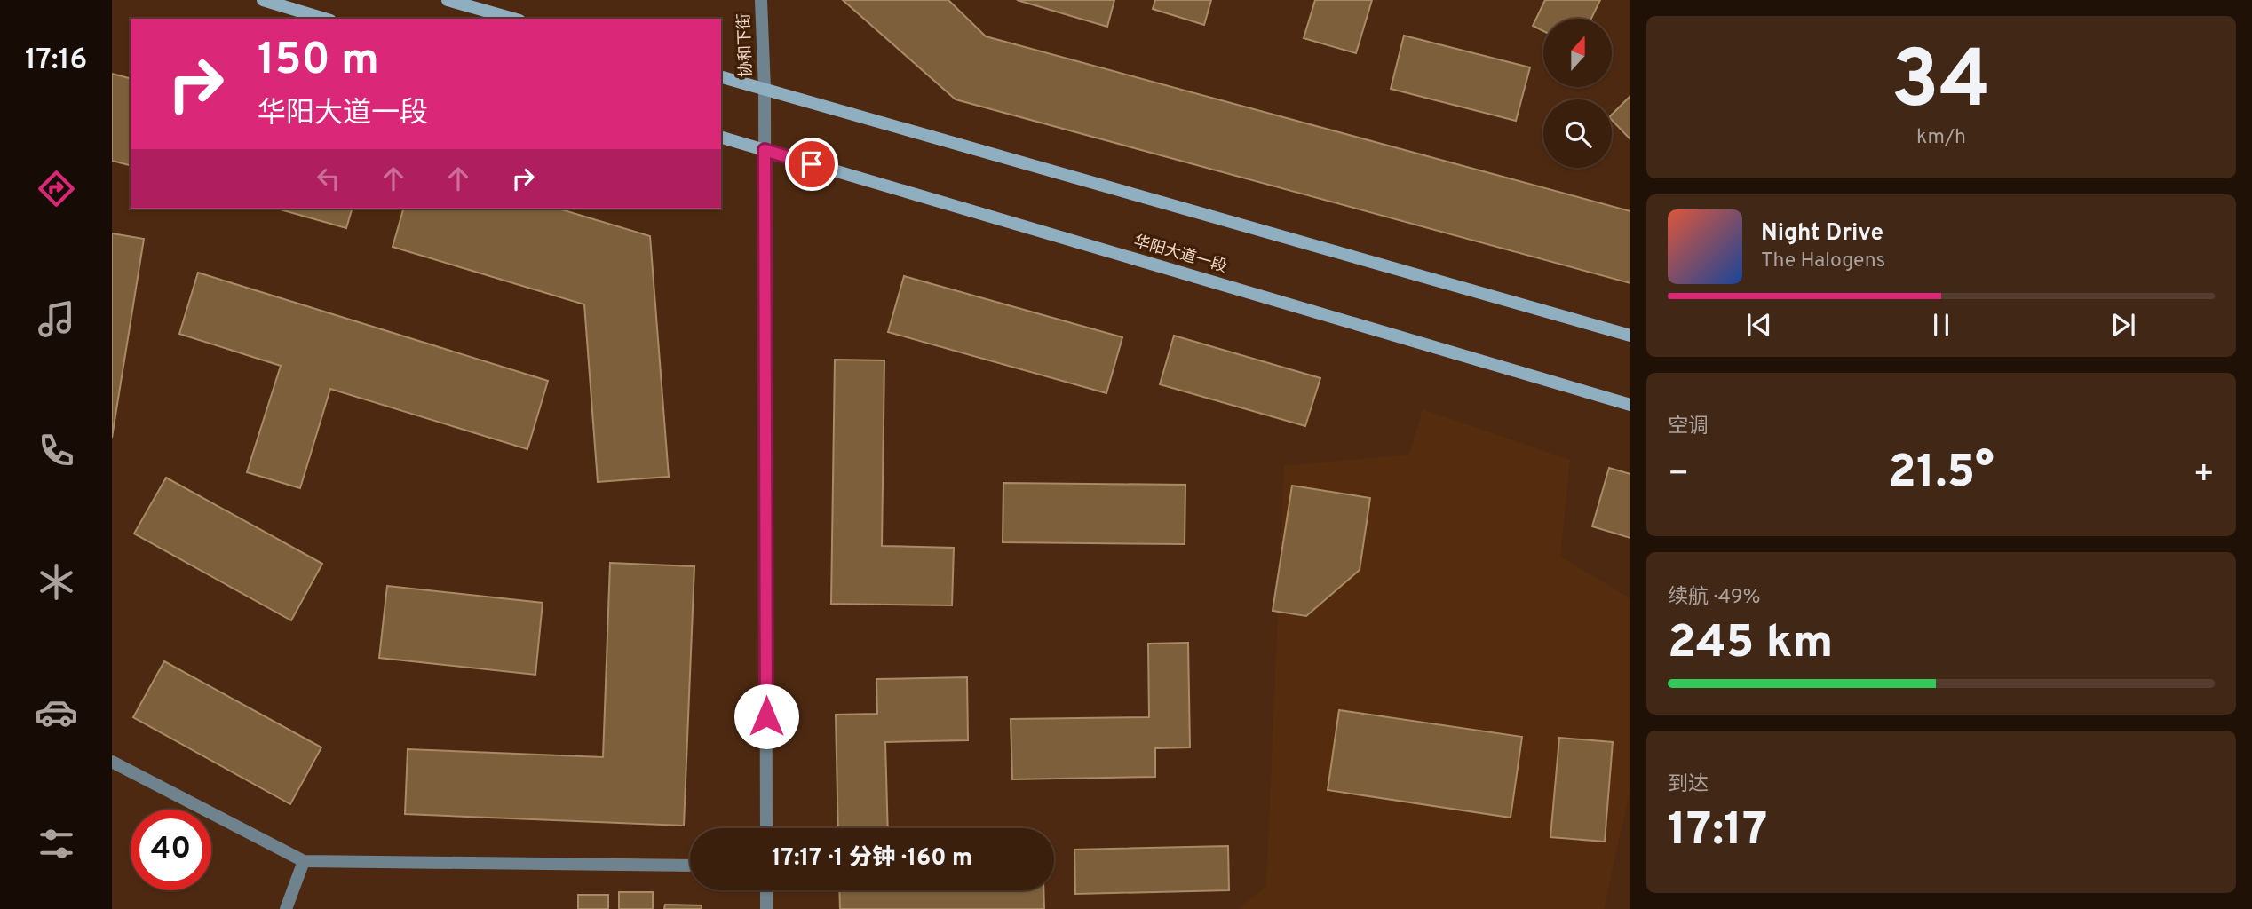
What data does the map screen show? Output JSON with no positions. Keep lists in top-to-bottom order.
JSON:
{
  "streets": {
    "main road": ["华阳大道一段"],
    "street": ["协和下街"]
  },
  "crossings": [
    ["协和下街", "华阳大道一段"]
  ],
  "north": "top",
  "page": {
    "tabs": "17:16",
    "tile": [
      ["34", "km/h"],
      "空调",
      ["续航 · 49%", "245 km"],
      ["到达", "17:17"]
    ],
    "turn": ["150 m", "华阳大道一段"],
    "song": ["Night Drive", "The Halogens"],
    "heat": ["−", "21.5°", "+"],
    "limit": "40",
    "trip": "17:17 · 1 分钟 · 160 m"
  }
}
